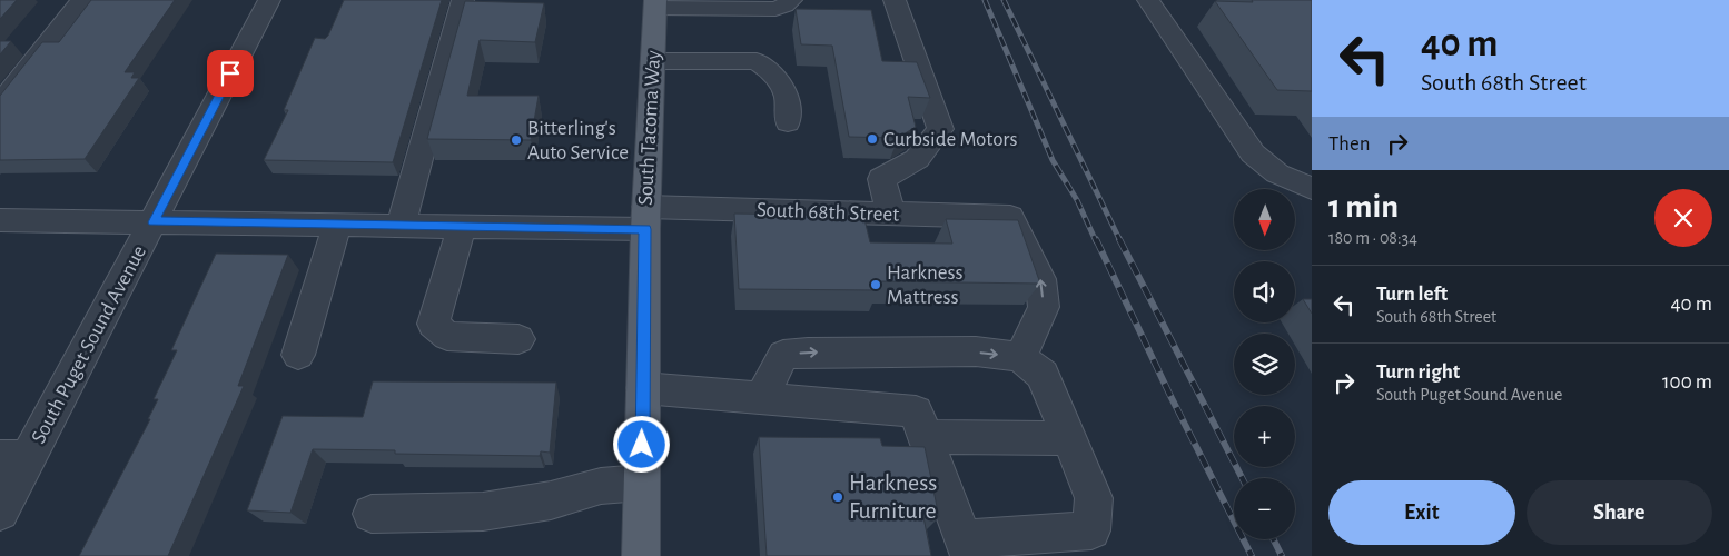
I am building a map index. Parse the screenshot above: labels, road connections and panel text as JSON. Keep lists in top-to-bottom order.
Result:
{
  "streets": {
    "main road": ["South Tacoma Way"],
    "street": ["South 68th Street", "South Puget Sound Avenue"]
  },
  "crossings": [
    ["South Tacoma Way", "South 68th Street"],
    ["South 68th Street", "South Puget Sound Avenue"]
  ],
  "places": [
    "Curbside Motors",
    "Bitterling's Auto Service",
    "Harkness Mattress",
    "Harkness Furniture"
  ],
  "north": "bottom",
  "page": {
    "turn": ["40 m", "South 68th Street"],
    "then": "Then",
    "heading": ["1 min", "180 m · 08:34"],
    "map_buttons": ["+", "−"],
    "list": [
      {
        "name": "Turn left",
        "note": "South 68th Street",
        "value": "40 m"
      },
      {
        "name": "Turn right",
        "note": "South Puget Sound Avenue",
        "value": "100 m"
      }
    ],
    "buttons": ["Exit", "Share"]
  }
}
